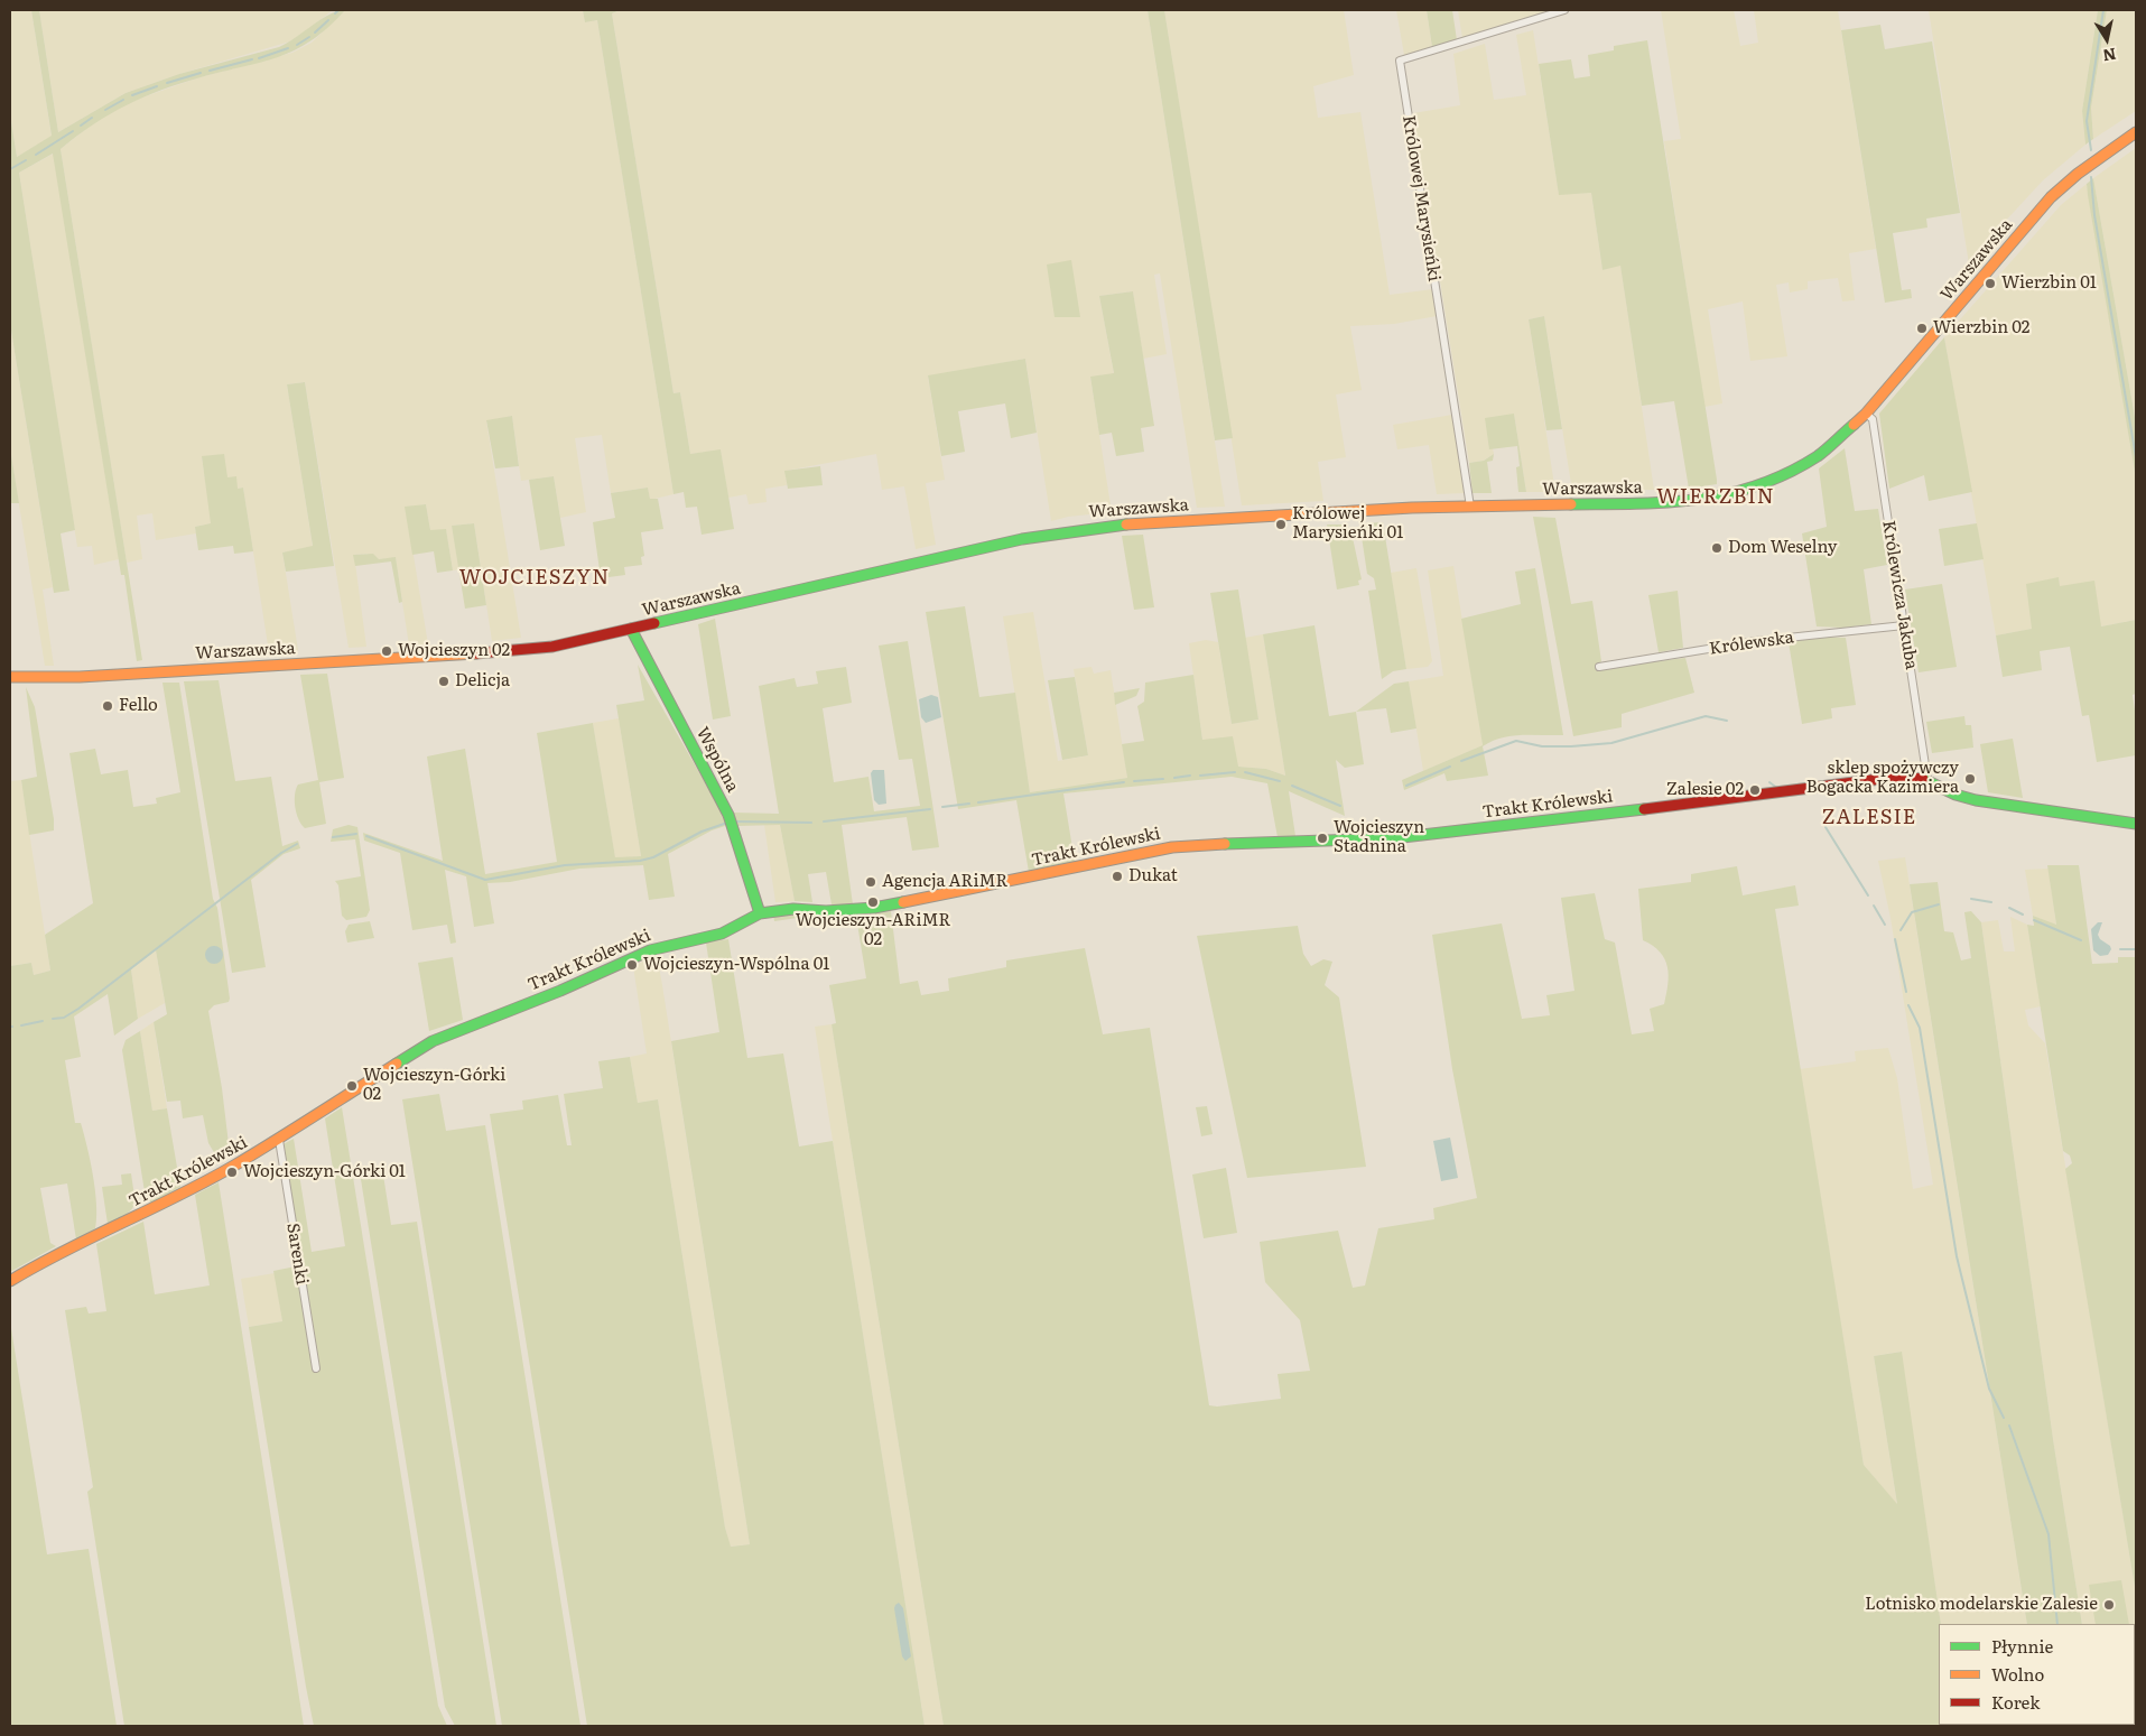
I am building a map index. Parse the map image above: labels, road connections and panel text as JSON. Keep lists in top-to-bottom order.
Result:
{
  "streets": {
    "street": [
      "Królowej Marysieńki",
      "Warszawska",
      "Królewicza Jakuba",
      "Królewska",
      "Wspólna",
      "Trakt Królewski",
      "Sarenki"
    ]
  },
  "crossings": [
    ["Królowej Marysieńki", "Warszawska"],
    ["Warszawska", "Królewicza Jakuba"],
    ["Warszawska", "Wspólna"],
    ["Królewicza Jakuba", "Królewska"],
    ["Królewicza Jakuba", "Trakt Królewski"],
    ["Wspólna", "Trakt Królewski"],
    ["Trakt Królewski", "Sarenki"]
  ],
  "districts": ["WIERZBIN", "WOJCIESZYN", "ZALESIE"],
  "places": [
    "Wierzbin 01",
    "Wierzbin 02",
    "Królowej Marysieńki 01",
    "Dom Weselny",
    "Wojcieszyn 02",
    "Delicja",
    "Fello",
    "sklep spożywczy Bogacka Kazimiera",
    "Zalesie 02",
    "Wojcieszyn Stadnina",
    "Dukat",
    "Agencja ARiMR",
    "Wojcieszyn-ARiMR 02",
    "Wojcieszyn-Wspólna 01",
    "Wojcieszyn-Górki 02",
    "Wojcieszyn-Górki 01",
    "Lotnisko modelarskie Zalesie"
  ],
  "legend": ["Płynnie", "Wolno", "Korek"],
  "north": "bottom"
}
